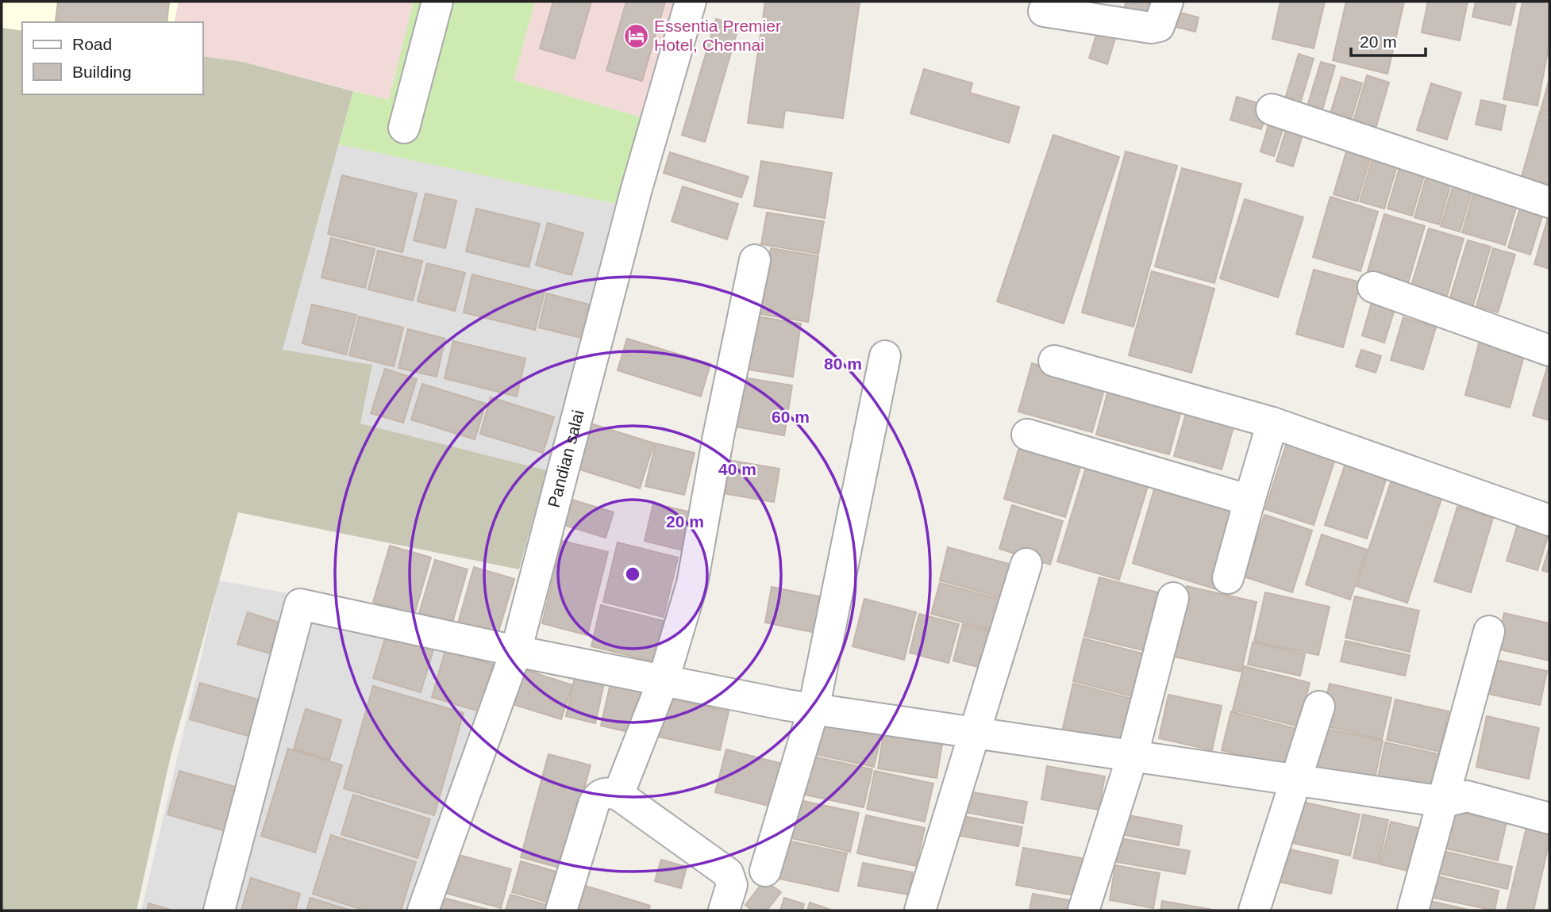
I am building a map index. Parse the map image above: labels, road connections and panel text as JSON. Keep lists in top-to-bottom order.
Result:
{
  "streets": {
    "street": ["Pandian salai"]
  },
  "places": {
    "hotel": ["Essentia Premier Hotel, Chennai"]
  },
  "legend": ["Road", "Building"],
  "scale_bar": "20 m",
  "rings": [
    "80 m",
    "60 m",
    "40 m",
    "20 m"
  ]
}
